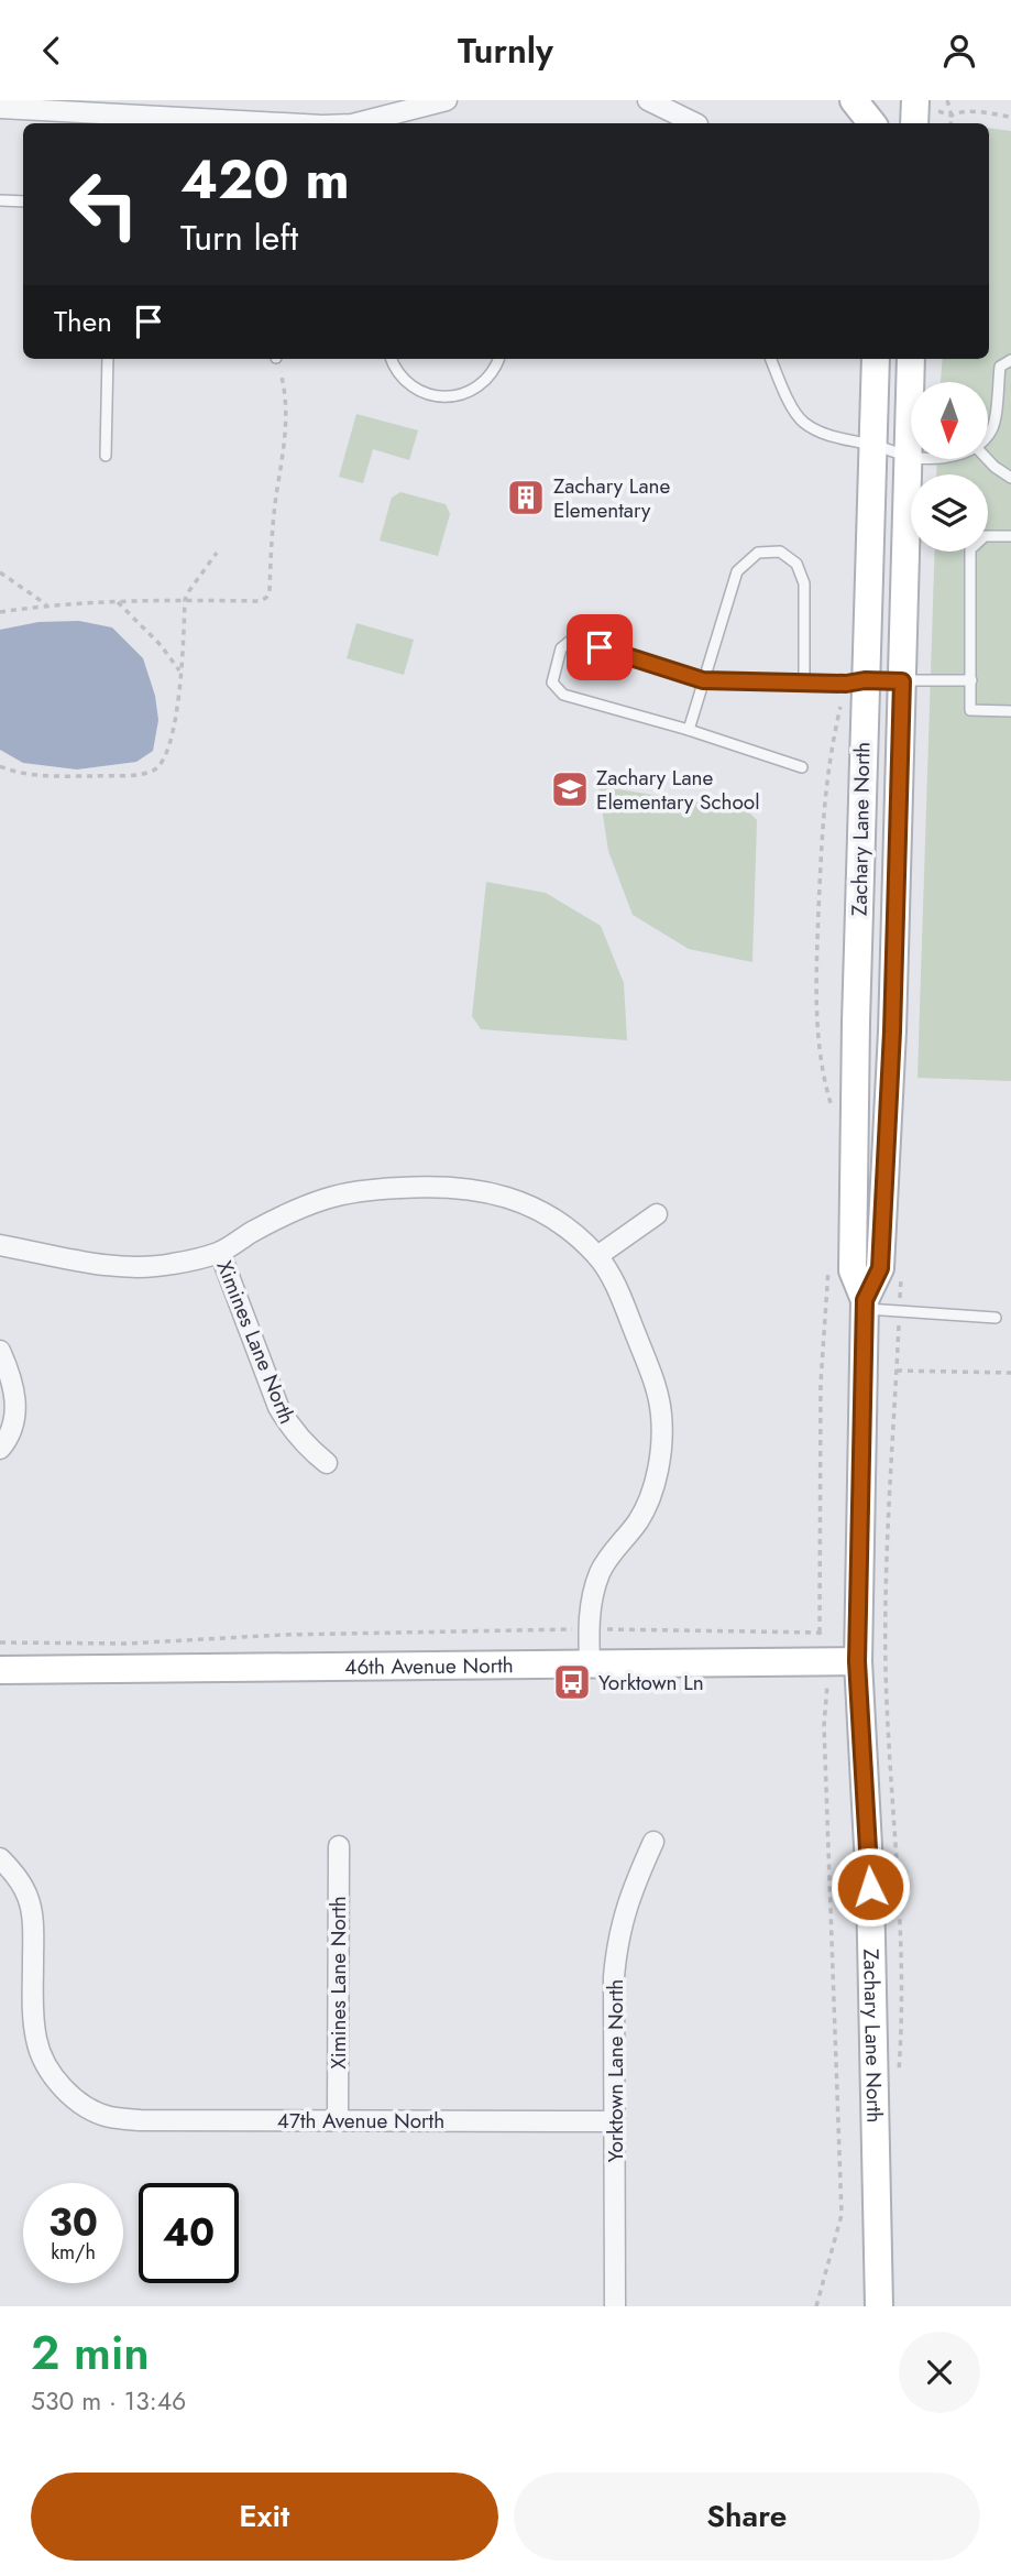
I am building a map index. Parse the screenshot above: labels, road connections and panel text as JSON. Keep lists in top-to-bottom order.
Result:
{
  "streets": {
    "street": [
      "Zachary Lane North",
      "Ximines Lane North",
      "46th Avenue North",
      "Yorktown Lane North",
      "47th Avenue North"
    ]
  },
  "crossings": [
    ["Zachary Lane North", "46th Avenue North"],
    ["Ximines Lane North", "47th Avenue North"],
    ["Yorktown Lane North", "47th Avenue North"]
  ],
  "places": {
    "building": ["Zachary Lane Elementary"],
    "school or university": ["Zachary Lane Elementary School"],
    "bus stop": ["Yorktown Ln"]
  },
  "north": "bottom",
  "page": {
    "header": "Turnly",
    "turn": ["420 m", "Turn left"],
    "then": "Then",
    "speed": "30 km/h",
    "limit": "40",
    "heading": ["2 min", "530 m · 13:46"],
    "buttons": ["Exit", "Share"]
  }
}
